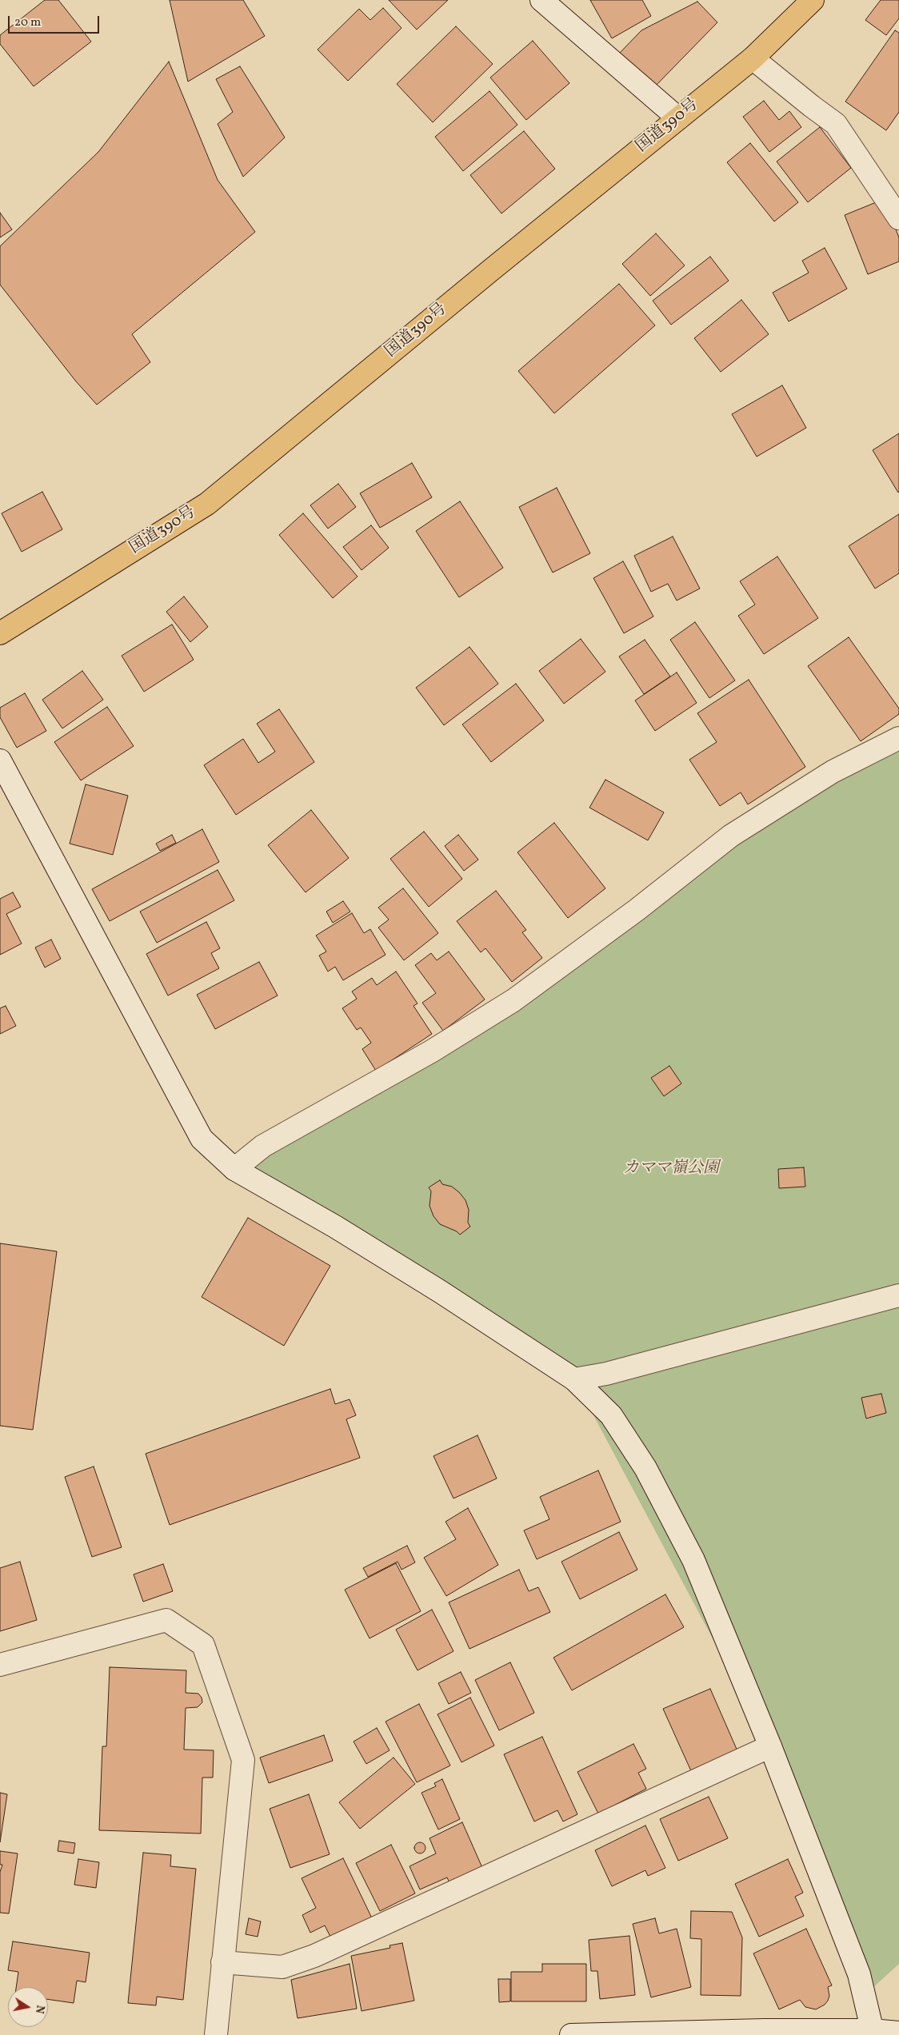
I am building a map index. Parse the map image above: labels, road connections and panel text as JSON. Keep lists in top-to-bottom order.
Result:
{
  "streets": {
    "highway": ["国道390号"]
  },
  "parks": ["カママ嶺公園"],
  "scale_bar": "20 m",
  "north": "right"
}
